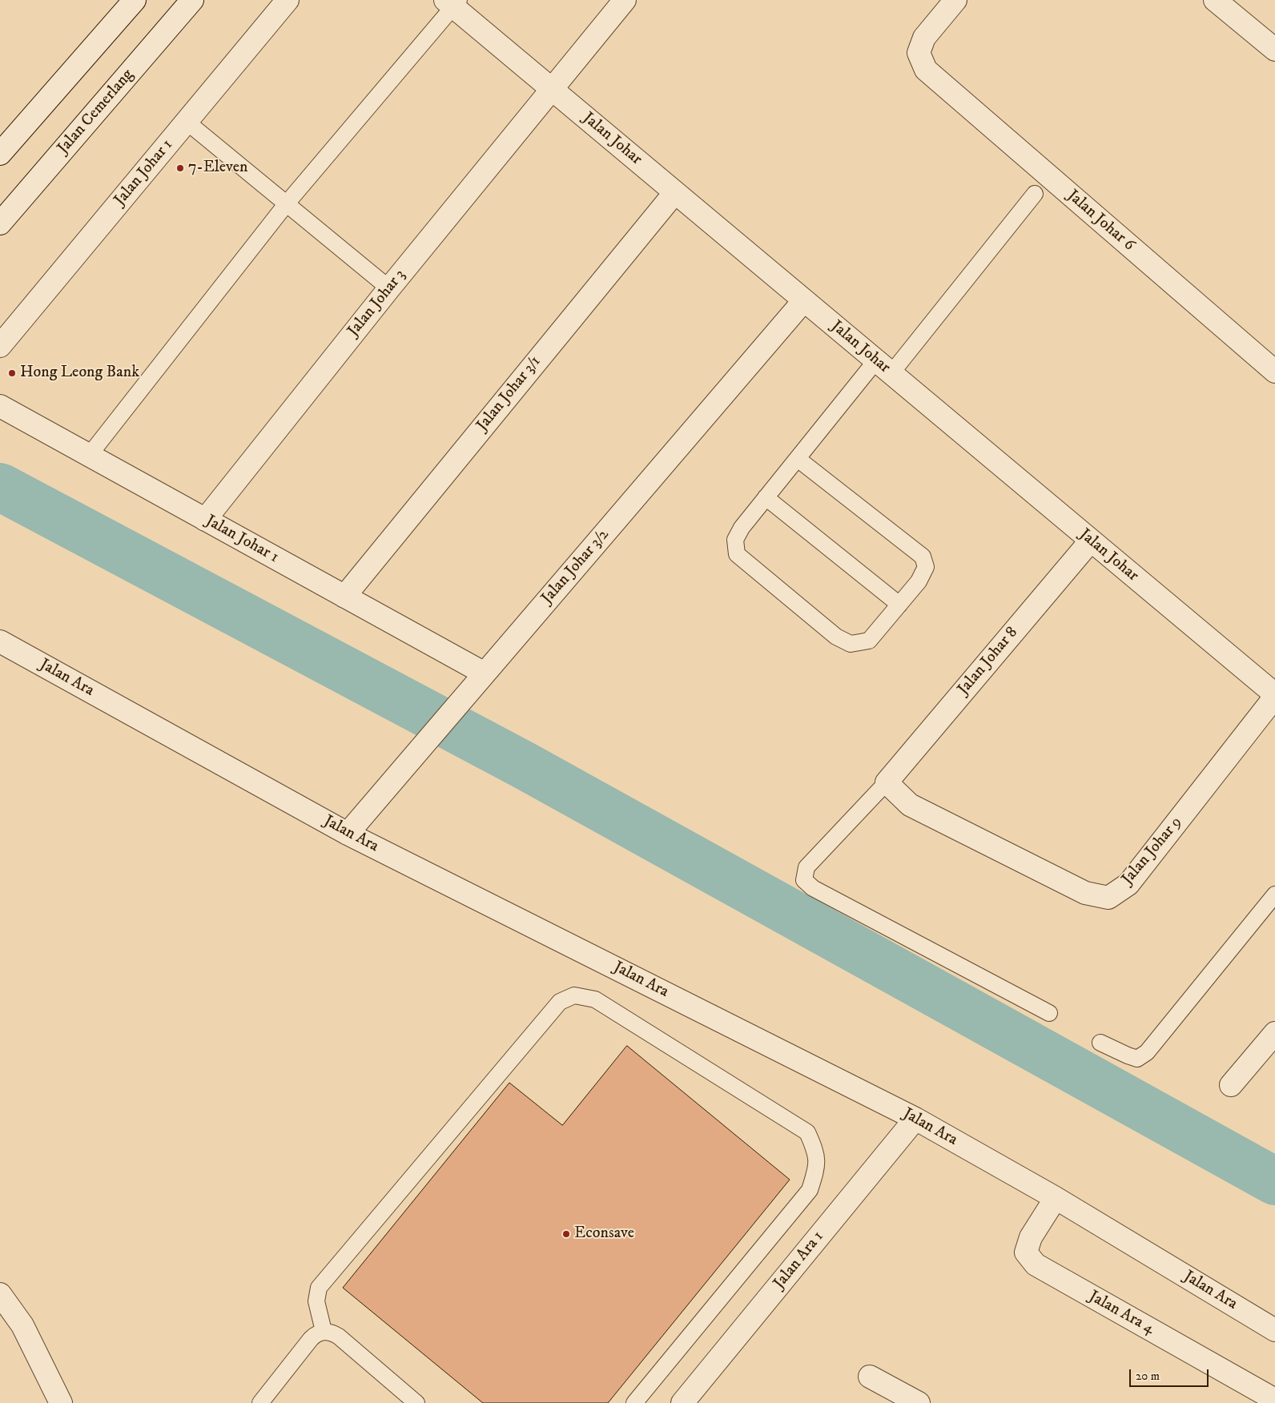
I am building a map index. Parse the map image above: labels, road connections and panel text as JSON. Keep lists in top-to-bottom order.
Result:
{
  "streets": {
    "street": [
      "Jalan Cemerlang",
      "Jalan Johar",
      "Jalan Johar 1",
      "Jalan Johar 6",
      "Jalan Johar 3",
      "Jalan Johar 3/1",
      "Jalan Johar 3/2",
      "Jalan Johar 8",
      "Jalan Ara",
      "Jalan Johar 9",
      "Jalan Ara 1",
      "Jalan Ara 4"
    ]
  },
  "crossings": [
    ["Jalan Johar", "Jalan Johar 3"],
    ["Jalan Johar", "Jalan Johar 3/1"],
    ["Jalan Johar", "Jalan Johar 3/2"],
    ["Jalan Johar", "Jalan Johar 8"],
    ["Jalan Johar", "Jalan Johar 9"],
    ["Jalan Johar 1", "Jalan Johar 3"],
    ["Jalan Johar 1", "Jalan Johar 3/1"],
    ["Jalan Johar 1", "Jalan Johar 3/2"],
    ["Jalan Johar 3/2", "Jalan Ara"],
    ["Jalan Johar 8", "Jalan Johar 9"],
    ["Jalan Ara", "Jalan Ara 1"],
    ["Jalan Ara", "Jalan Ara 4"]
  ],
  "places": ["7-Eleven", "Hong Leong Bank", "Econsave"],
  "scale_bar": "20 m"
}
